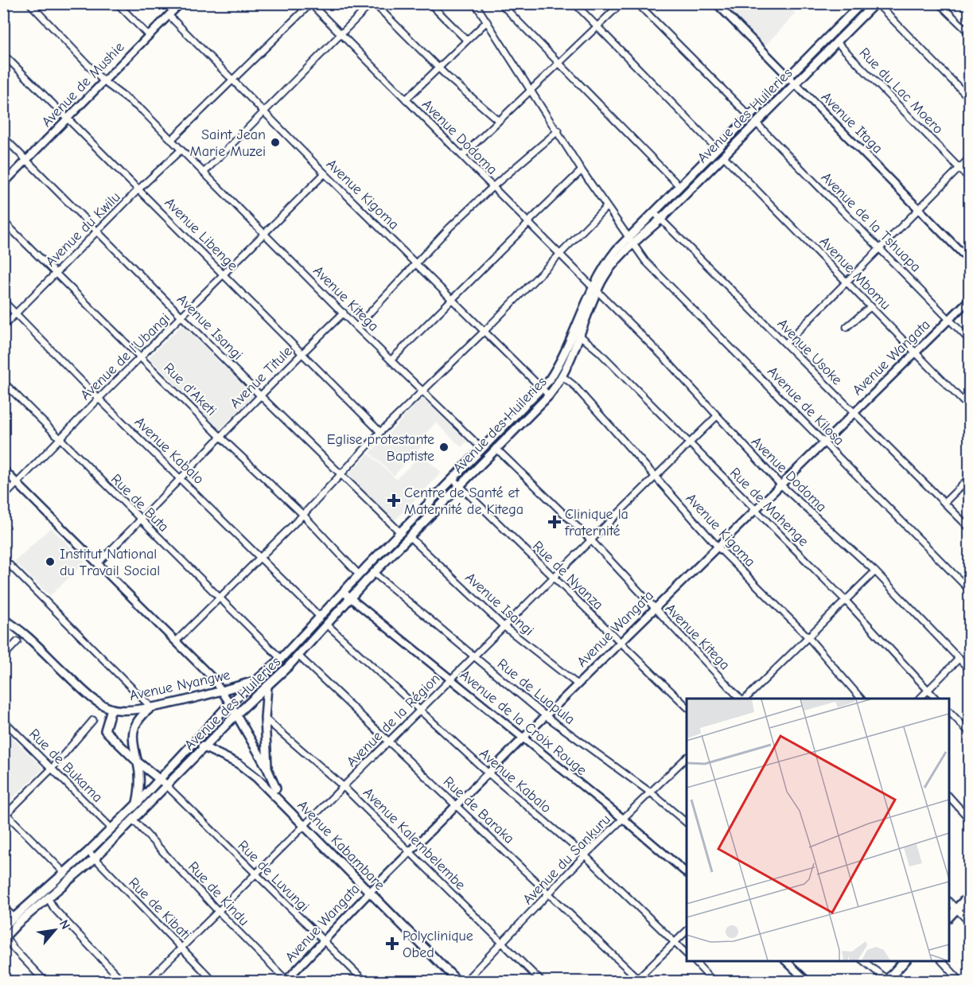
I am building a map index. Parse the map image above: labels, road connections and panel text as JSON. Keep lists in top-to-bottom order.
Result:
{
  "streets": {
    "main road": ["Avenue des Huileries", "Avenue Nyangwe", "Avenue Kabambare"],
    "street": [
      "Avenue de Mushie",
      "Rue du Lac Moero",
      "Avenue Itaga",
      "Avenue Dodoma",
      "Avenue Kigoma",
      "Avenue de la Tshuapa",
      "Avenue du Kwilu",
      "Avenue Libenge",
      "Avenue Mbomu",
      "Avenue Kitega",
      "Avenue Isangi",
      "Avenue Usoke",
      "Avenue de l'Ubangi",
      "Avenue Wangata",
      "Avenue Titule",
      "Rue d'Aketi",
      "Avenue de Kilosa",
      "Avenue Kabalo",
      "Rue de Buta",
      "Rue de Mahenge",
      "Rue de Nyanza",
      "Rue de Luapula",
      "Avenue de la Région",
      "Avenue de la Croix Rouge",
      "Rue de Bukama",
      "Rue de Baraka",
      "Avenue Kalembelembe",
      "Avenue du Sankuru",
      "Rue de Luvungi",
      "Rue de Kindu",
      "Rue de Kibati"
    ]
  },
  "crossings": [
    ["Avenue de Mushie", "Avenue Kigoma"],
    ["Avenue de Mushie", "Avenue Libenge"],
    ["Avenue de Mushie", "Avenue Kitega"],
    ["Avenue de Mushie", "Avenue Isangi"],
    ["Rue du Lac Moero", "Avenue des Huileries"],
    ["Avenue des Huileries", "Avenue Itaga"],
    ["Avenue des Huileries", "Avenue Dodoma"],
    ["Avenue des Huileries", "Avenue Kigoma"],
    ["Avenue des Huileries", "Avenue de la Tshuapa"],
    ["Avenue des Huileries", "Avenue Mbomu"],
    ["Avenue des Huileries", "Avenue Kitega"],
    ["Avenue des Huileries", "Avenue Isangi"],
    ["Avenue des Huileries", "Avenue Usoke"],
    ["Avenue des Huileries", "Rue d'Aketi"],
    ["Avenue des Huileries", "Avenue de Kilosa"],
    ["Avenue des Huileries", "Avenue Kabalo"],
    ["Avenue des Huileries", "Rue de Buta"],
    ["Avenue des Huileries", "Rue de Mahenge"],
    ["Avenue des Huileries", "Rue de Nyanza"],
    ["Avenue des Huileries", "Avenue Nyangwe"],
    ["Avenue des Huileries", "Rue de Luapula"],
    ["Avenue des Huileries", "Avenue de la Croix Rouge"],
    ["Avenue des Huileries", "Rue de Bukama"],
    ["Avenue des Huileries", "Rue de Baraka"],
    ["Avenue des Huileries", "Avenue Kabambare"],
    ["Avenue des Huileries", "Rue de Luvungi"],
    ["Avenue des Huileries", "Rue de Kindu"],
    ["Avenue des Huileries", "Rue de Kibati"],
    ["Avenue Dodoma", "Avenue Wangata"],
    ["Avenue Dodoma", "Avenue de la Région"],
    ["Avenue Kigoma", "Avenue de l'Ubangi"],
    ["Avenue Kigoma", "Avenue Wangata"],
    ["Avenue Kigoma", "Avenue de la Région"],
    ["Avenue de la Tshuapa", "Avenue Wangata"],
    ["Avenue du Kwilu", "Avenue Libenge"],
    ["Avenue du Kwilu", "Avenue Kitega"],
    ["Avenue du Kwilu", "Avenue Isangi"],
    ["Avenue du Kwilu", "Rue d'Aketi"],
    ["Avenue du Kwilu", "Avenue Kabalo"],
    ["Avenue Libenge", "Avenue de l'Ubangi"],
    ["Avenue Libenge", "Avenue Titule"],
    ["Avenue Mbomu", "Avenue Wangata"],
    ["Avenue Kitega", "Avenue de l'Ubangi"],
    ["Avenue Kitega", "Avenue Wangata"],
    ["Avenue Kitega", "Avenue Titule"],
    ["Avenue Kitega", "Avenue de la Région"],
    ["Avenue Isangi", "Avenue de l'Ubangi"],
    ["Avenue Isangi", "Avenue Wangata"],
    ["Avenue Isangi", "Avenue Titule"],
    ["Avenue Isangi", "Avenue de la Région"],
    ["Avenue Usoke", "Avenue Wangata"],
    ["Avenue de l'Ubangi", "Rue d'Aketi"],
    ["Avenue de l'Ubangi", "Avenue Kabalo"],
    ["Avenue de l'Ubangi", "Rue de Buta"],
    ["Avenue Wangata", "Avenue de Kilosa"],
    ["Avenue Wangata", "Avenue Kabalo"],
    ["Avenue Wangata", "Rue de Mahenge"],
    ["Avenue Wangata", "Rue de Nyanza"],
    ["Avenue Wangata", "Rue de Luapula"],
    ["Avenue Wangata", "Avenue de la Croix Rouge"],
    ["Avenue Wangata", "Rue de Baraka"],
    ["Avenue Wangata", "Avenue Kalembelembe"],
    ["Avenue Wangata", "Avenue Kabambare"],
    ["Avenue Wangata", "Rue de Luvungi"],
    ["Avenue Wangata", "Rue de Kindu"],
    ["Avenue Titule", "Rue d'Aketi"],
    ["Avenue Titule", "Avenue Kabalo"],
    ["Avenue Titule", "Rue de Buta"],
    ["Avenue Kabalo", "Avenue de la Région"],
    ["Avenue Kabalo", "Avenue du Sankuru"],
    ["Rue de Mahenge", "Avenue de la Région"],
    ["Rue de Nyanza", "Avenue de la Région"],
    ["Avenue Nyangwe", "Rue de Luvungi"],
    ["Rue de Luapula", "Avenue de la Région"],
    ["Rue de Luapula", "Avenue du Sankuru"],
    ["Avenue de la Région", "Avenue de la Croix Rouge"],
    ["Avenue de la Région", "Rue de Baraka"],
    ["Avenue de la Région", "Avenue Kalembelembe"],
    ["Avenue de la Région", "Avenue Kabambare"],
    ["Avenue de la Région", "Rue de Luvungi"],
    ["Avenue de la Région", "Rue de Kindu"],
    ["Avenue de la Région", "Rue de Kibati"],
    ["Avenue de la Croix Rouge", "Avenue du Sankuru"],
    ["Rue de Baraka", "Avenue du Sankuru"],
    ["Avenue Kalembelembe", "Avenue du Sankuru"]
  ],
  "places": {
    "other": ["Saint Jean Marie Muzei", "Eglise protestante Baptiste", "Institut National du Travail Social"],
    "health": ["Centre de Santé et Maternité de Kitega", "Clinique la fraternité", "Polyclinique Obed"]
  },
  "north": "top right"
}
